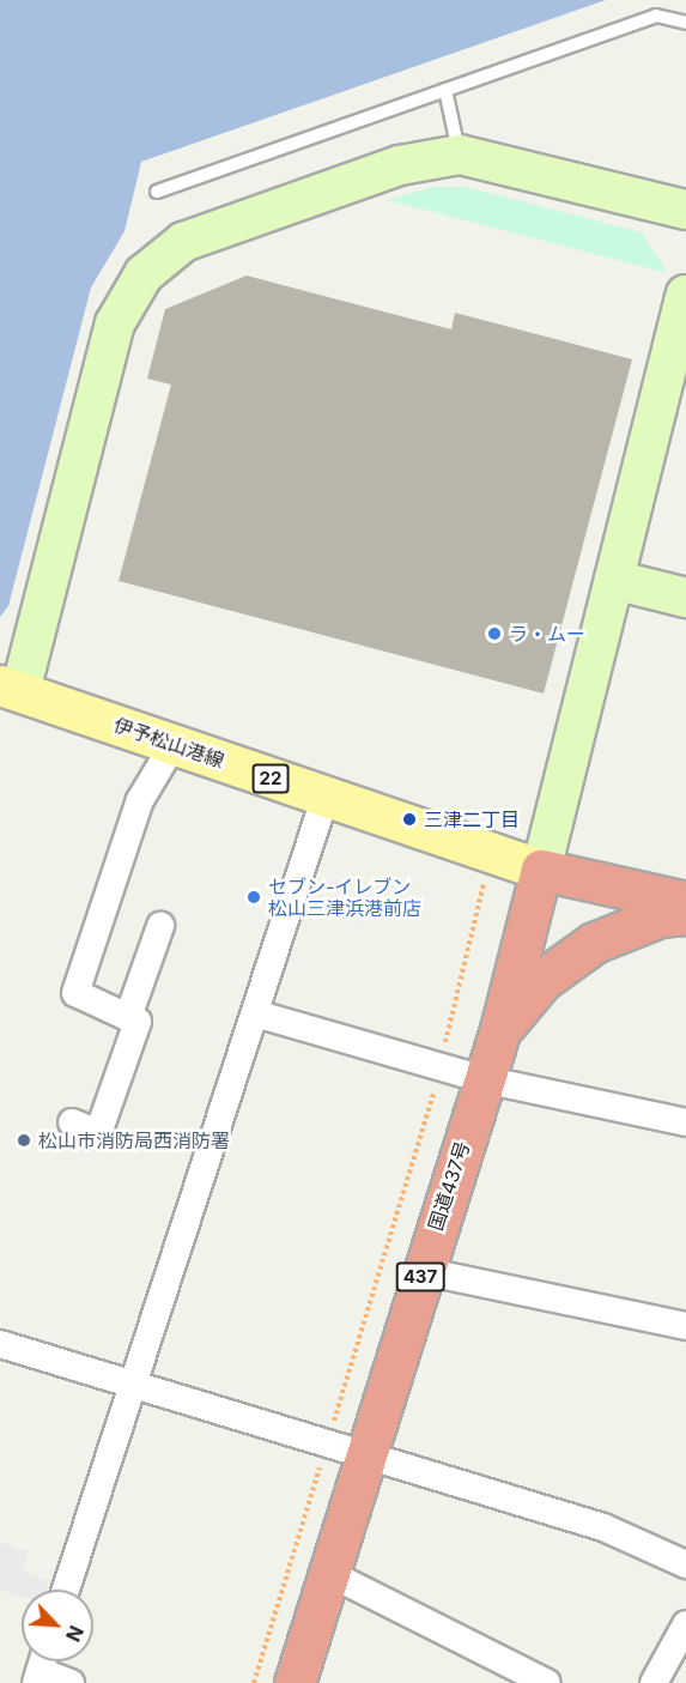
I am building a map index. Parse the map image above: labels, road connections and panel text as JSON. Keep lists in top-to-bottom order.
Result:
{
  "streets": {
    "highway": ["国道437号", "437"],
    "main road": ["伊予松山港線", "22"]
  },
  "crossings": [
    ["伊予松山港線", "国道437号"]
  ],
  "places": [
    "ラ・ムー",
    "三津二丁目",
    "セブン-イレブン 松山三津浜港前店",
    "松山市消防局西消防署"
  ],
  "north": "bottom right"
}
